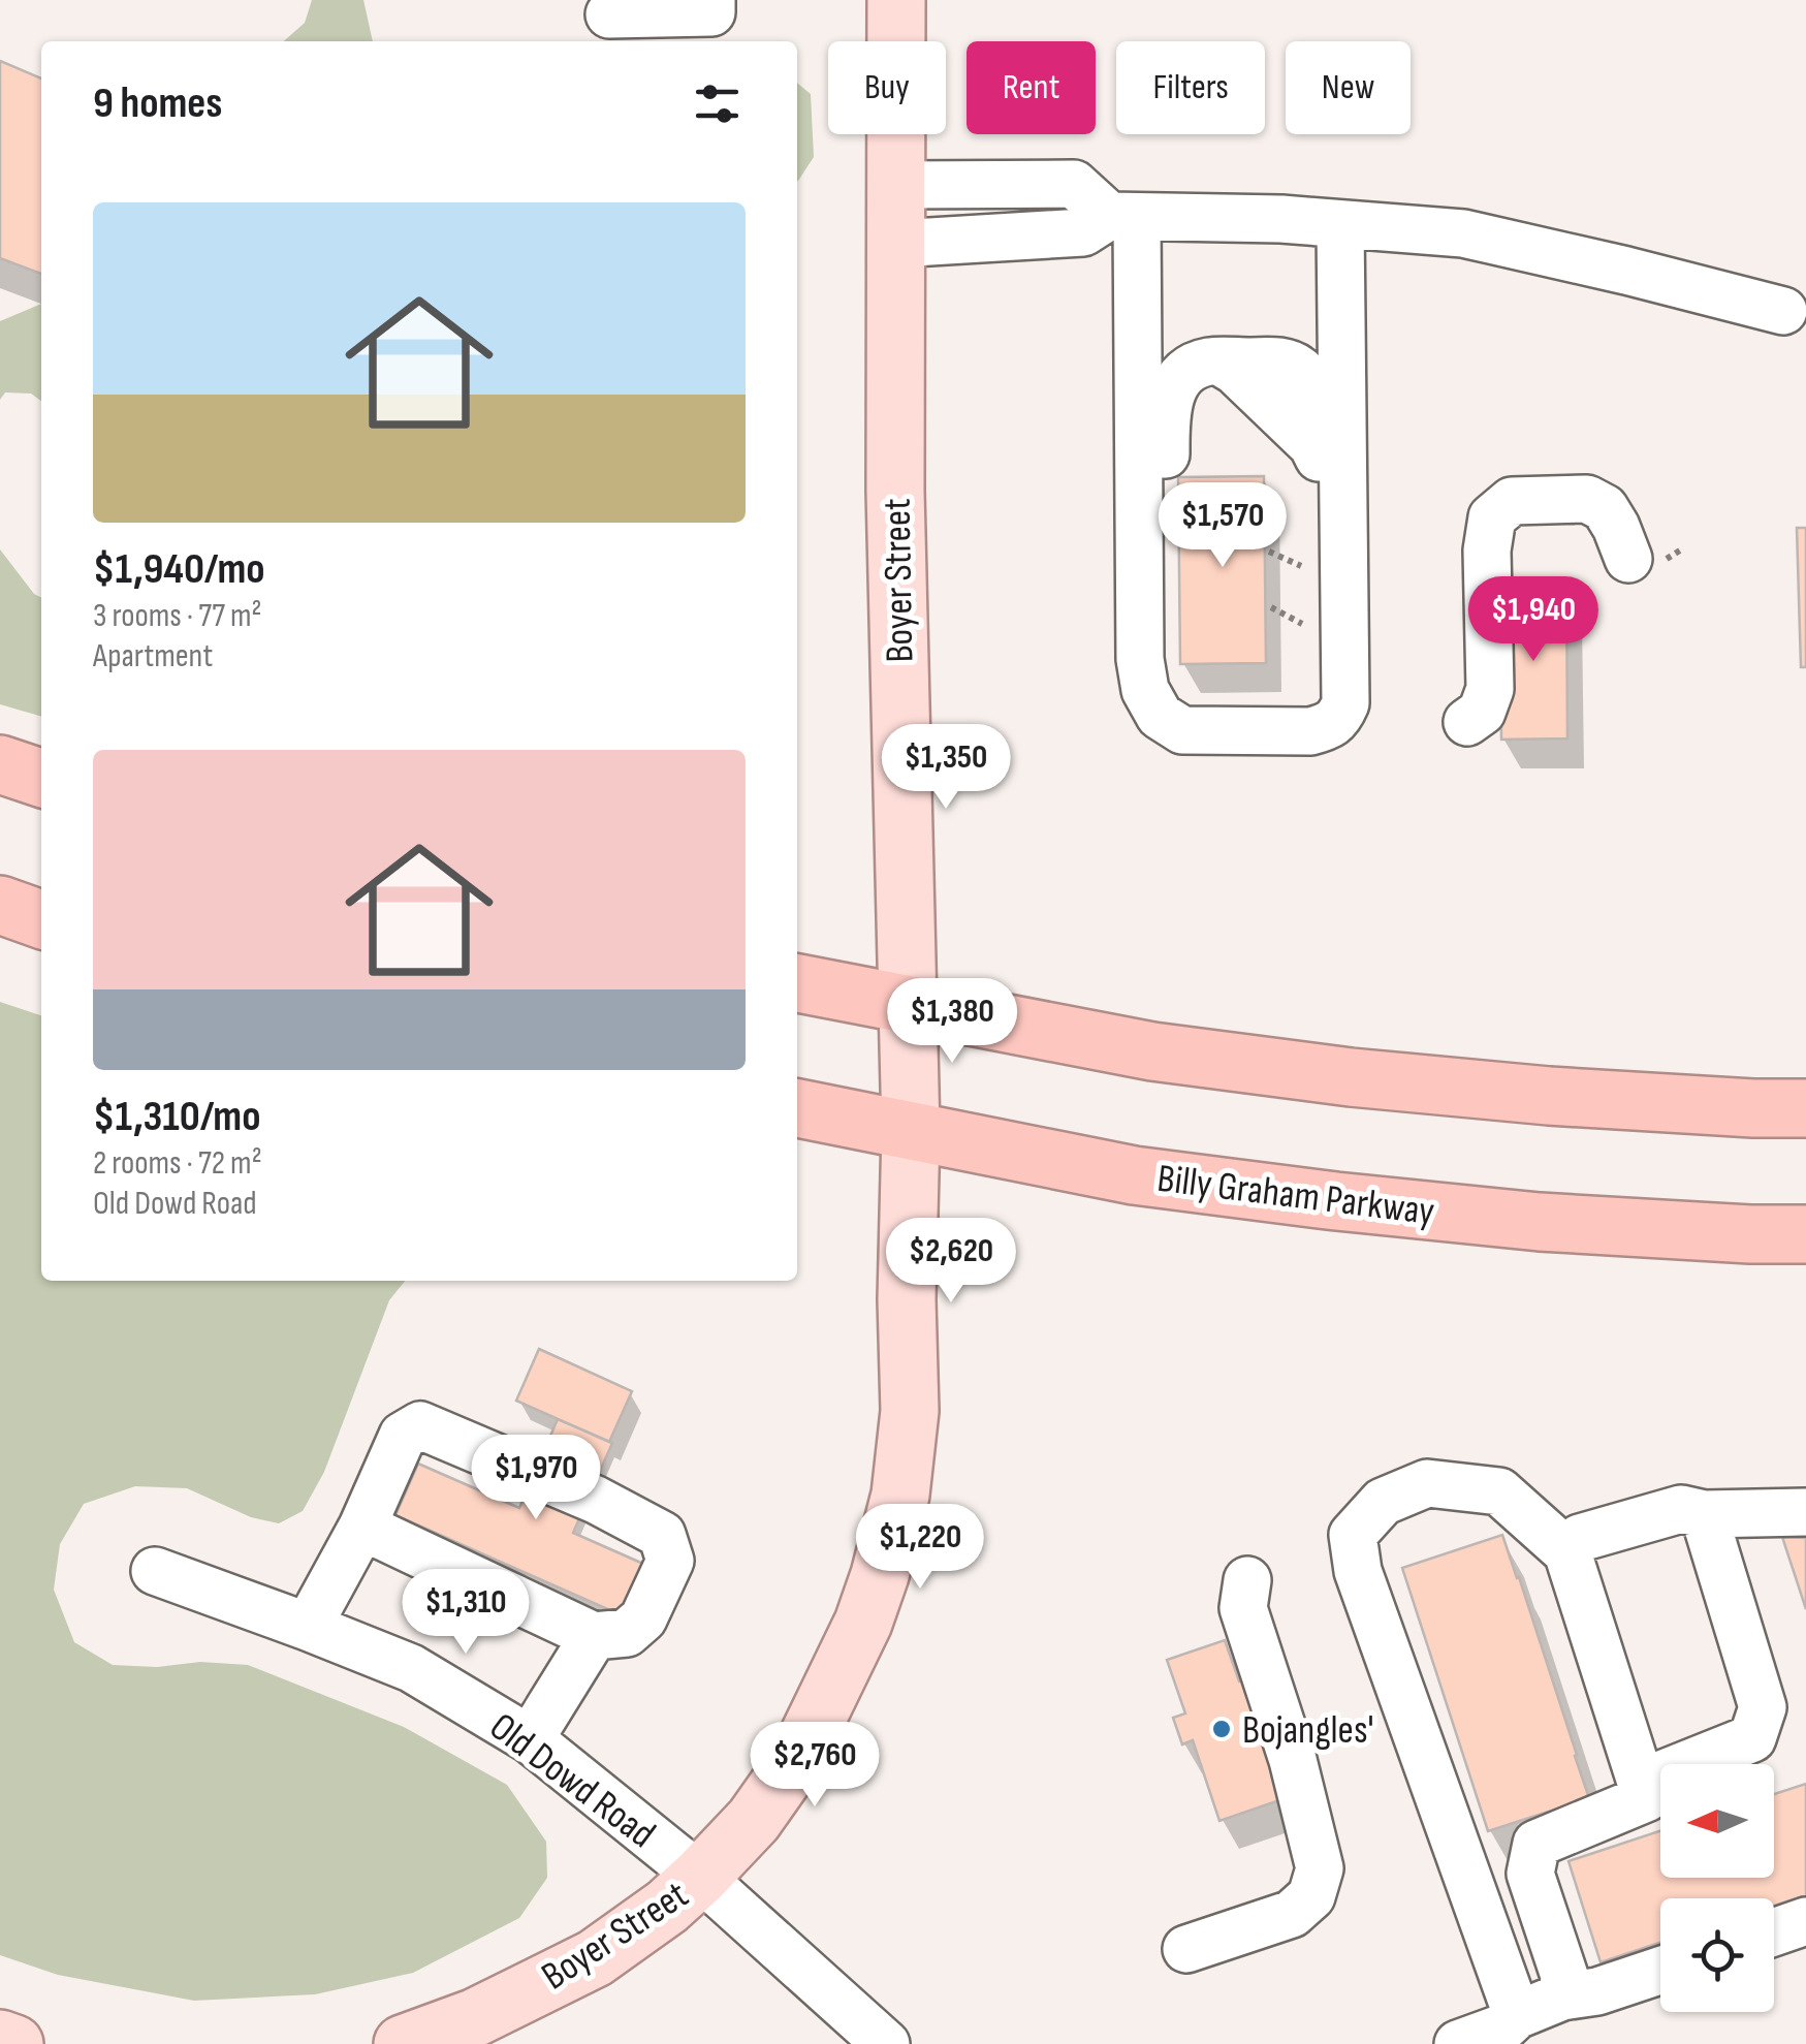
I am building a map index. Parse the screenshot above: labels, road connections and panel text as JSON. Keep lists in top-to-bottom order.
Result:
{
  "streets": {
    "highway": ["Billy Graham Parkway"],
    "main road": ["Boyer Street"],
    "street": ["Old Dowd Road"]
  },
  "crossings": [
    ["Boyer Street", "Billy Graham Parkway"],
    ["Boyer Street", "Old Dowd Road"]
  ],
  "places": ["Bojangles'"],
  "north": "left",
  "page": {
    "chip": [
      "Buy",
      "Rent",
      "Filters",
      "New"
    ],
    "heading": "9 homes",
    "list": [
      {
        "name": "$1,940/mo",
        "note": "3 rooms · 77 m² · Apartment"
      },
      {
        "name": "$1,310/mo",
        "note": "2 rooms · 72 m² · Old Dowd Road"
      }
    ],
    "price": [
      "$1,570",
      "$1,940",
      "$1,350",
      "$1,380",
      "$2,620",
      "$1,970",
      "$1,220",
      "$1,310",
      "$2,760"
    ]
  }
}
